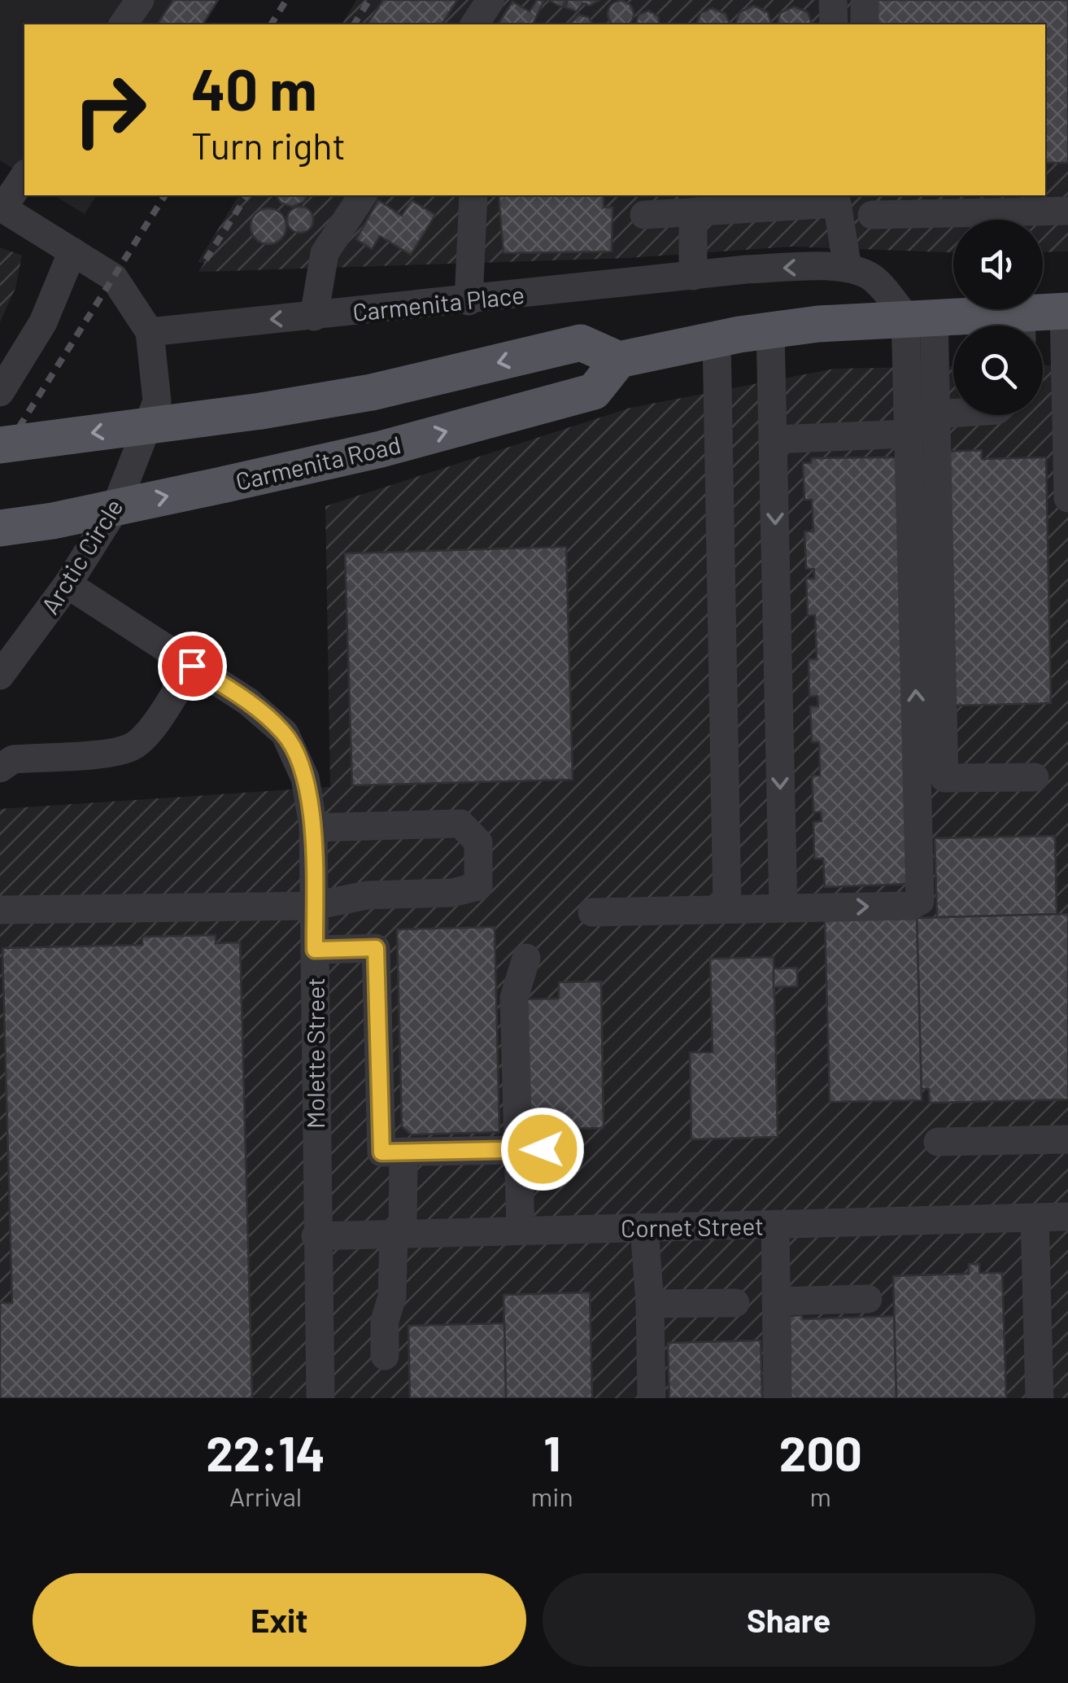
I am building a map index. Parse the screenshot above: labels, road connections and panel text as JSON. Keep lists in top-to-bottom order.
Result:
{
  "streets": {
    "main road": ["Carmenita Road"],
    "street": [
      "Carmenita Place",
      "Arctic Circle",
      "Molette Street",
      "Cornet Street"
    ]
  },
  "crossings": [
    ["Carmenita Place", "Arctic Circle"],
    ["Arctic Circle", "Molette Street"],
    ["Molette Street", "Cornet Street"]
  ],
  "page": {
    "turn": ["40 m", "Turn right"],
    "eta": [
      "22:14",
      "Arrival",
      "1",
      "min",
      "200",
      "m"
    ],
    "buttons": ["Exit", "Share"]
  }
}
